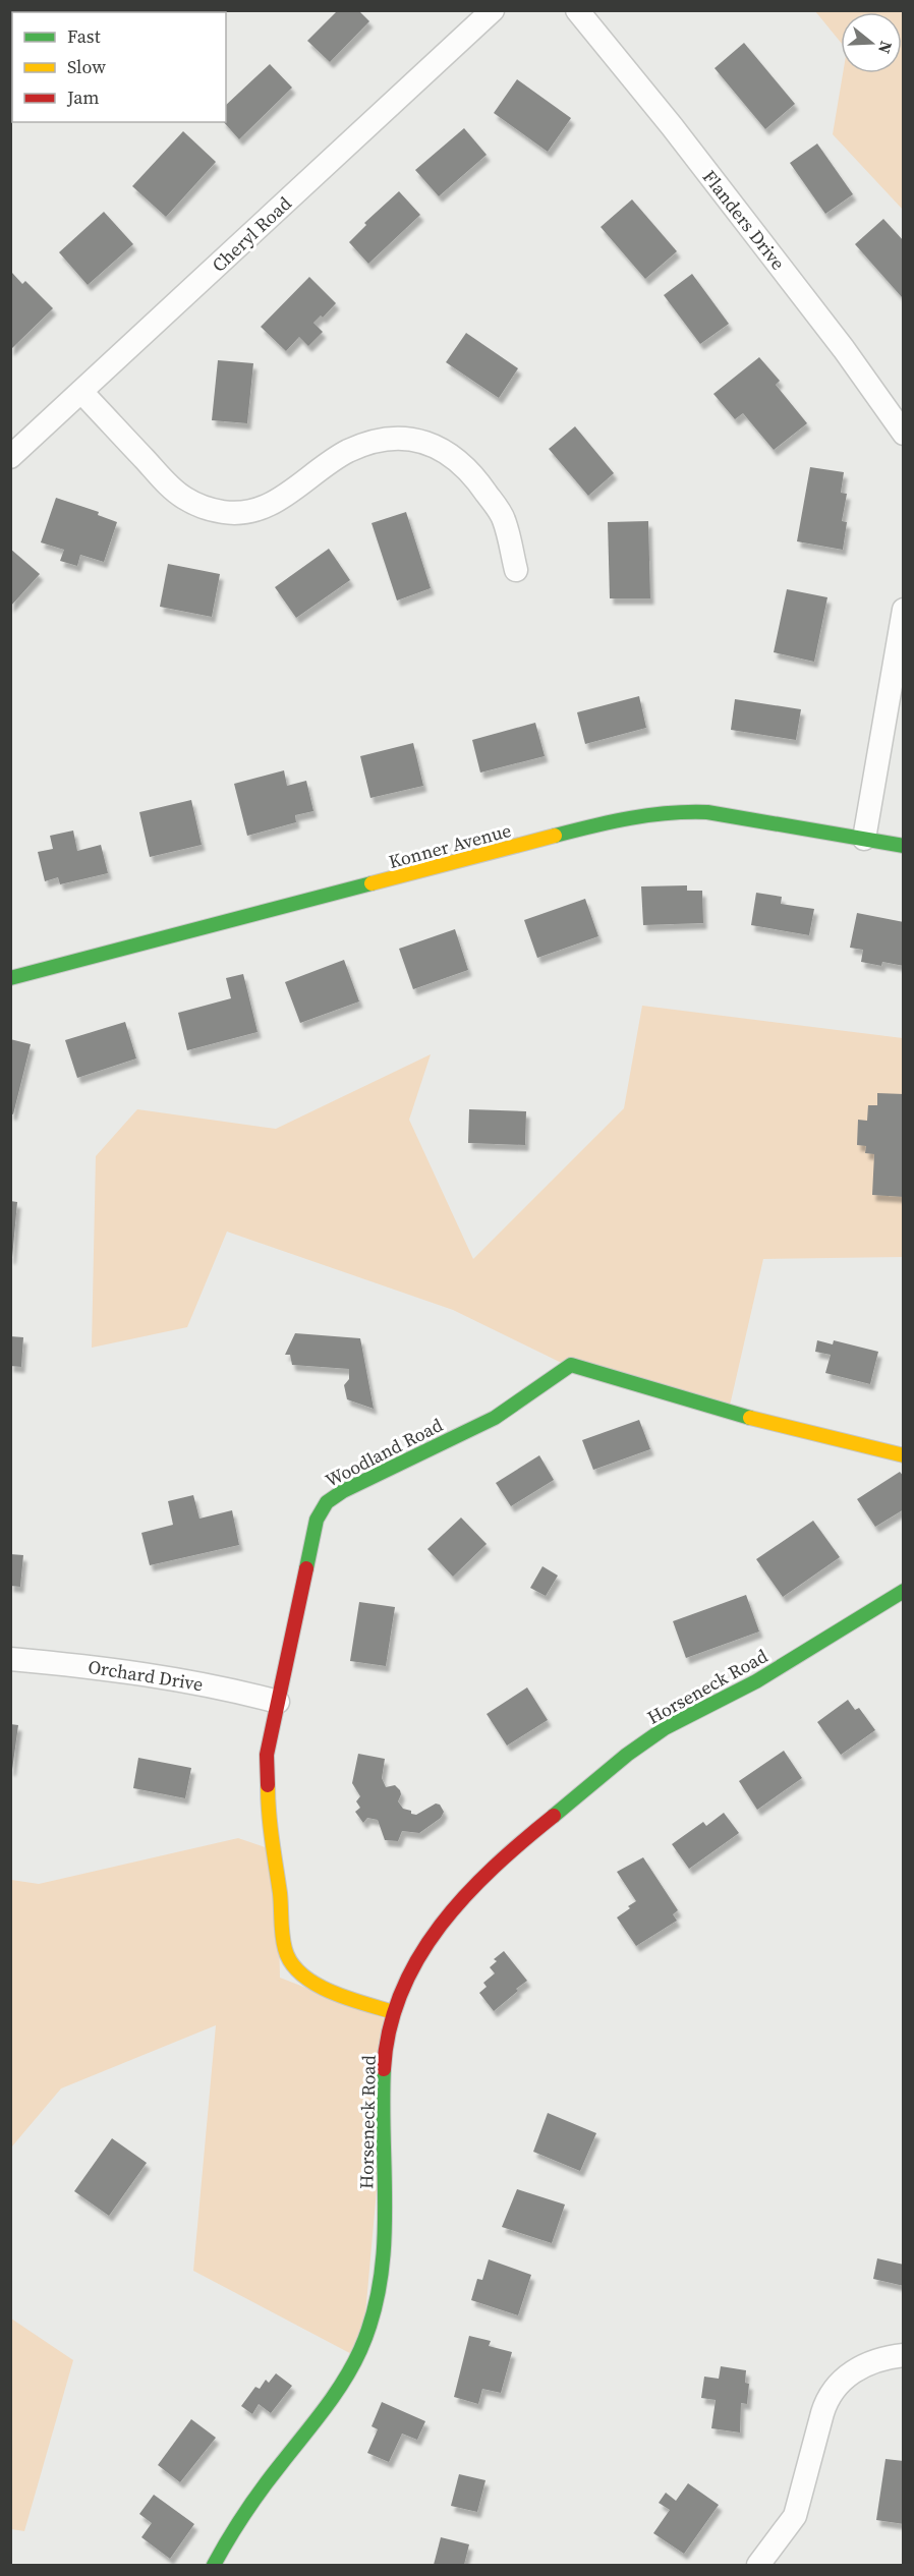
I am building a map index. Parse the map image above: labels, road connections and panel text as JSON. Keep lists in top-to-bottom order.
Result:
{
  "streets": {
    "street": [
      "Flanders Drive",
      "Cheryl Road",
      "Konner Avenue",
      "Woodland Road",
      "Orchard Drive",
      "Horseneck Road"
    ]
  },
  "crossings": [
    ["Woodland Road", "Orchard Drive"],
    ["Woodland Road", "Horseneck Road"]
  ],
  "legend": ["Fast", "Slow", "Jam"],
  "north": "right"
}
